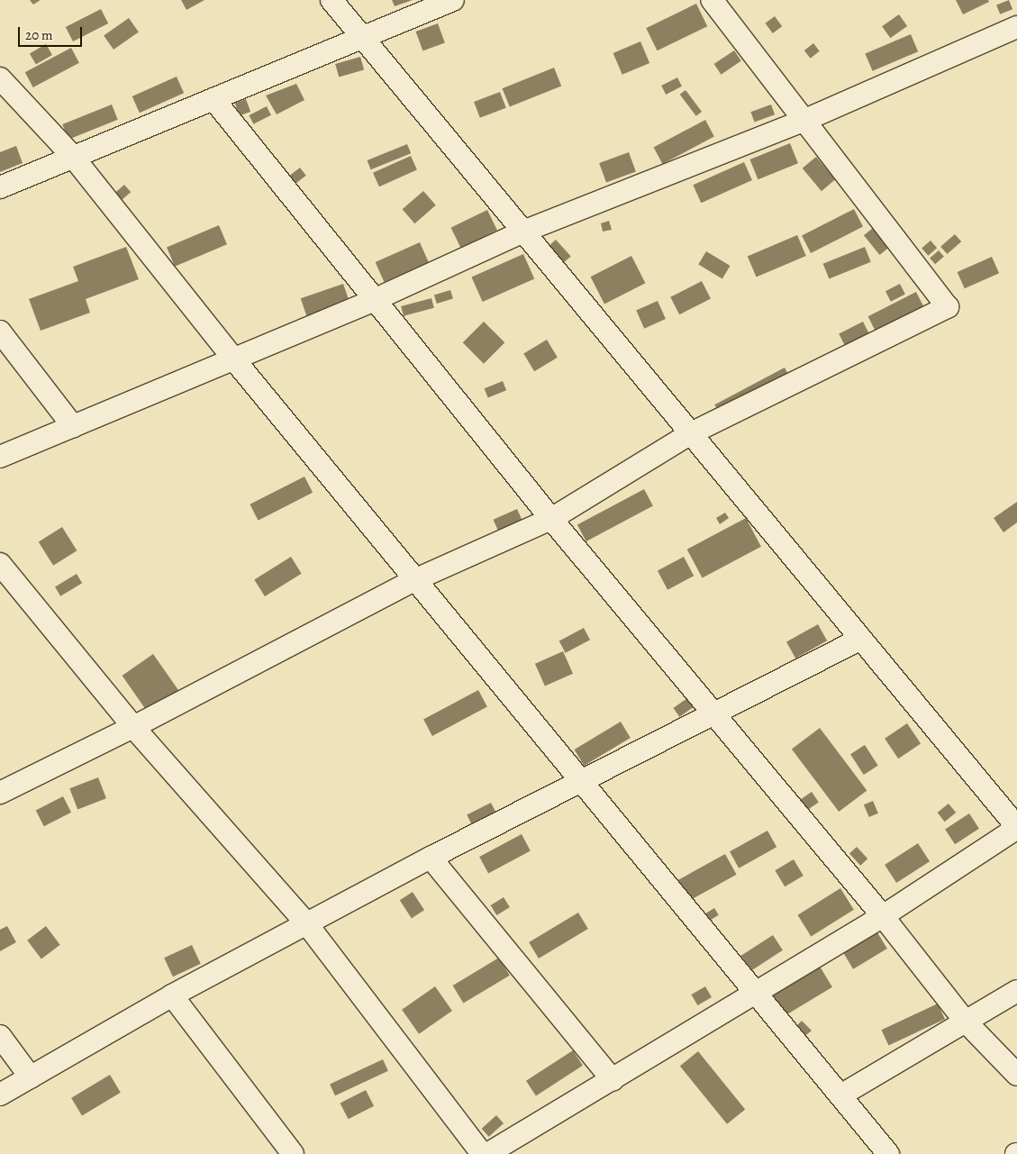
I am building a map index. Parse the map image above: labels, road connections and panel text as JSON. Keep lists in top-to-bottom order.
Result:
{
  "scale_bar": "20 m"
}
